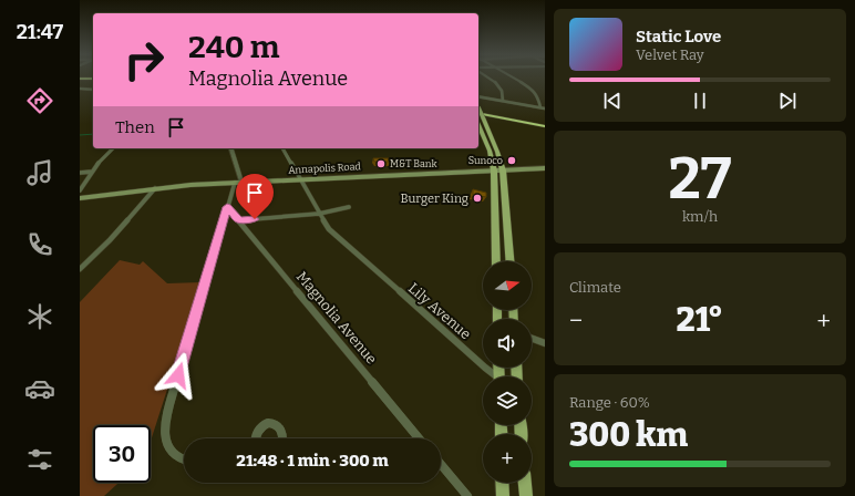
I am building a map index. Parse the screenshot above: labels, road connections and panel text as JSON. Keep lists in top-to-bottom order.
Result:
{
  "streets": {
    "main road": ["Annapolis Road"],
    "street": ["Lily Avenue", "Magnolia Avenue"]
  },
  "crossings": [
    ["Annapolis Road", "Lily Avenue"]
  ],
  "places": ["Sunoco", "M&T Bank", "Burger King"],
  "north": "right",
  "page": {
    "tabs": "21:47",
    "turn": ["240 m", "Magnolia Avenue"],
    "song": ["Static Love", "Velvet Ray"],
    "then": "Then",
    "tile": [
      ["27", "km/h"],
      "Climate",
      ["Range · 60%", "300 km"]
    ],
    "map_buttons": "+",
    "heat": ["−", "21°", "+"],
    "limit": "30",
    "trip": "21:48 · 1 min · 300 m"
  }
}
